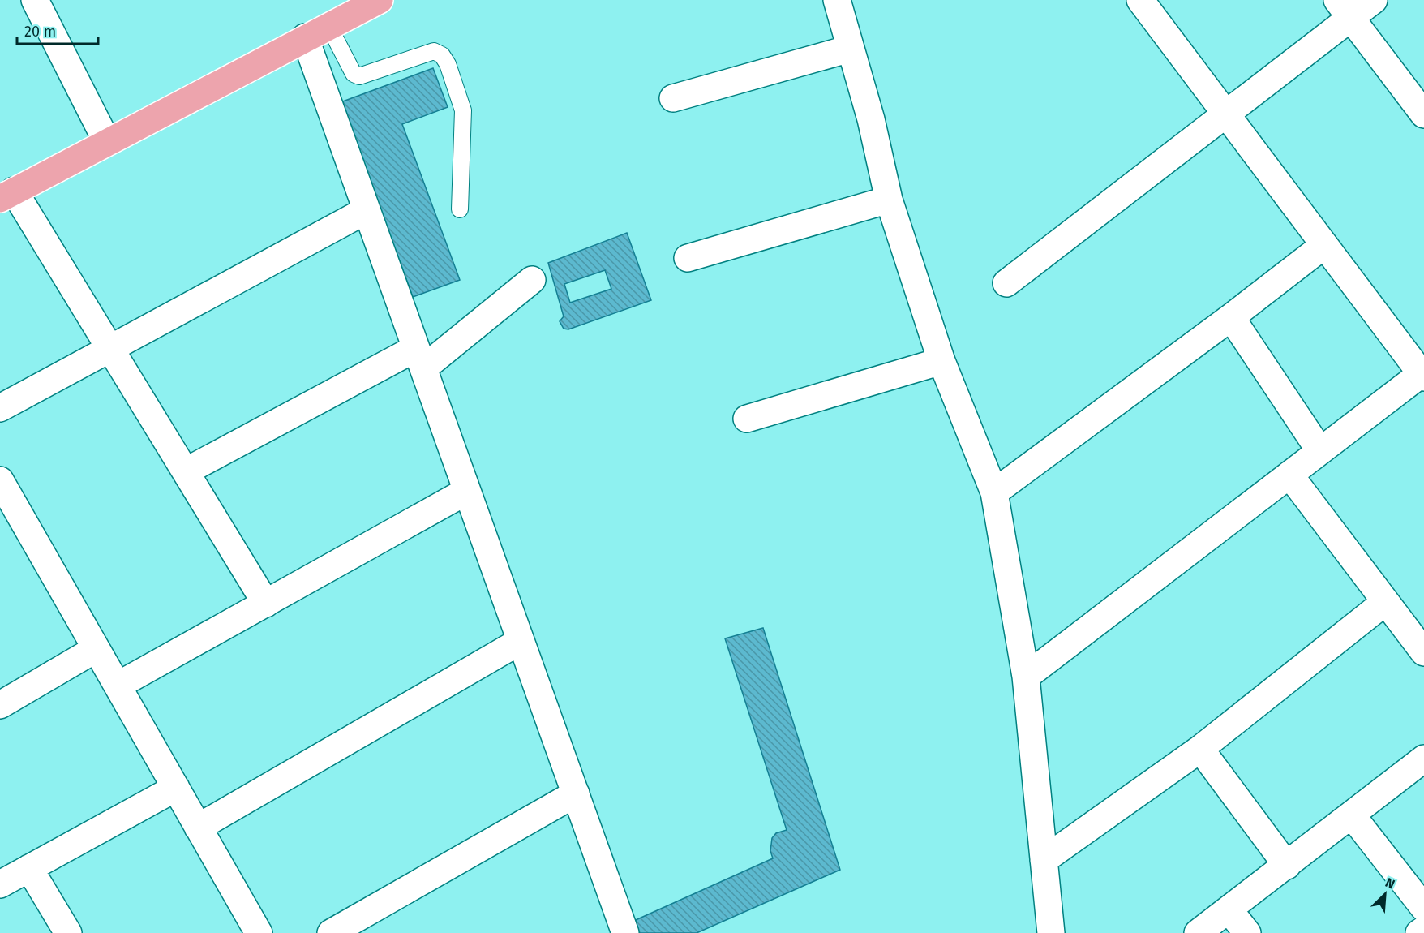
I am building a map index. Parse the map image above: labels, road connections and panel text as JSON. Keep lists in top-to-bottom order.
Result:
{
  "scale_bar": "20 m",
  "north": "top right"
}
